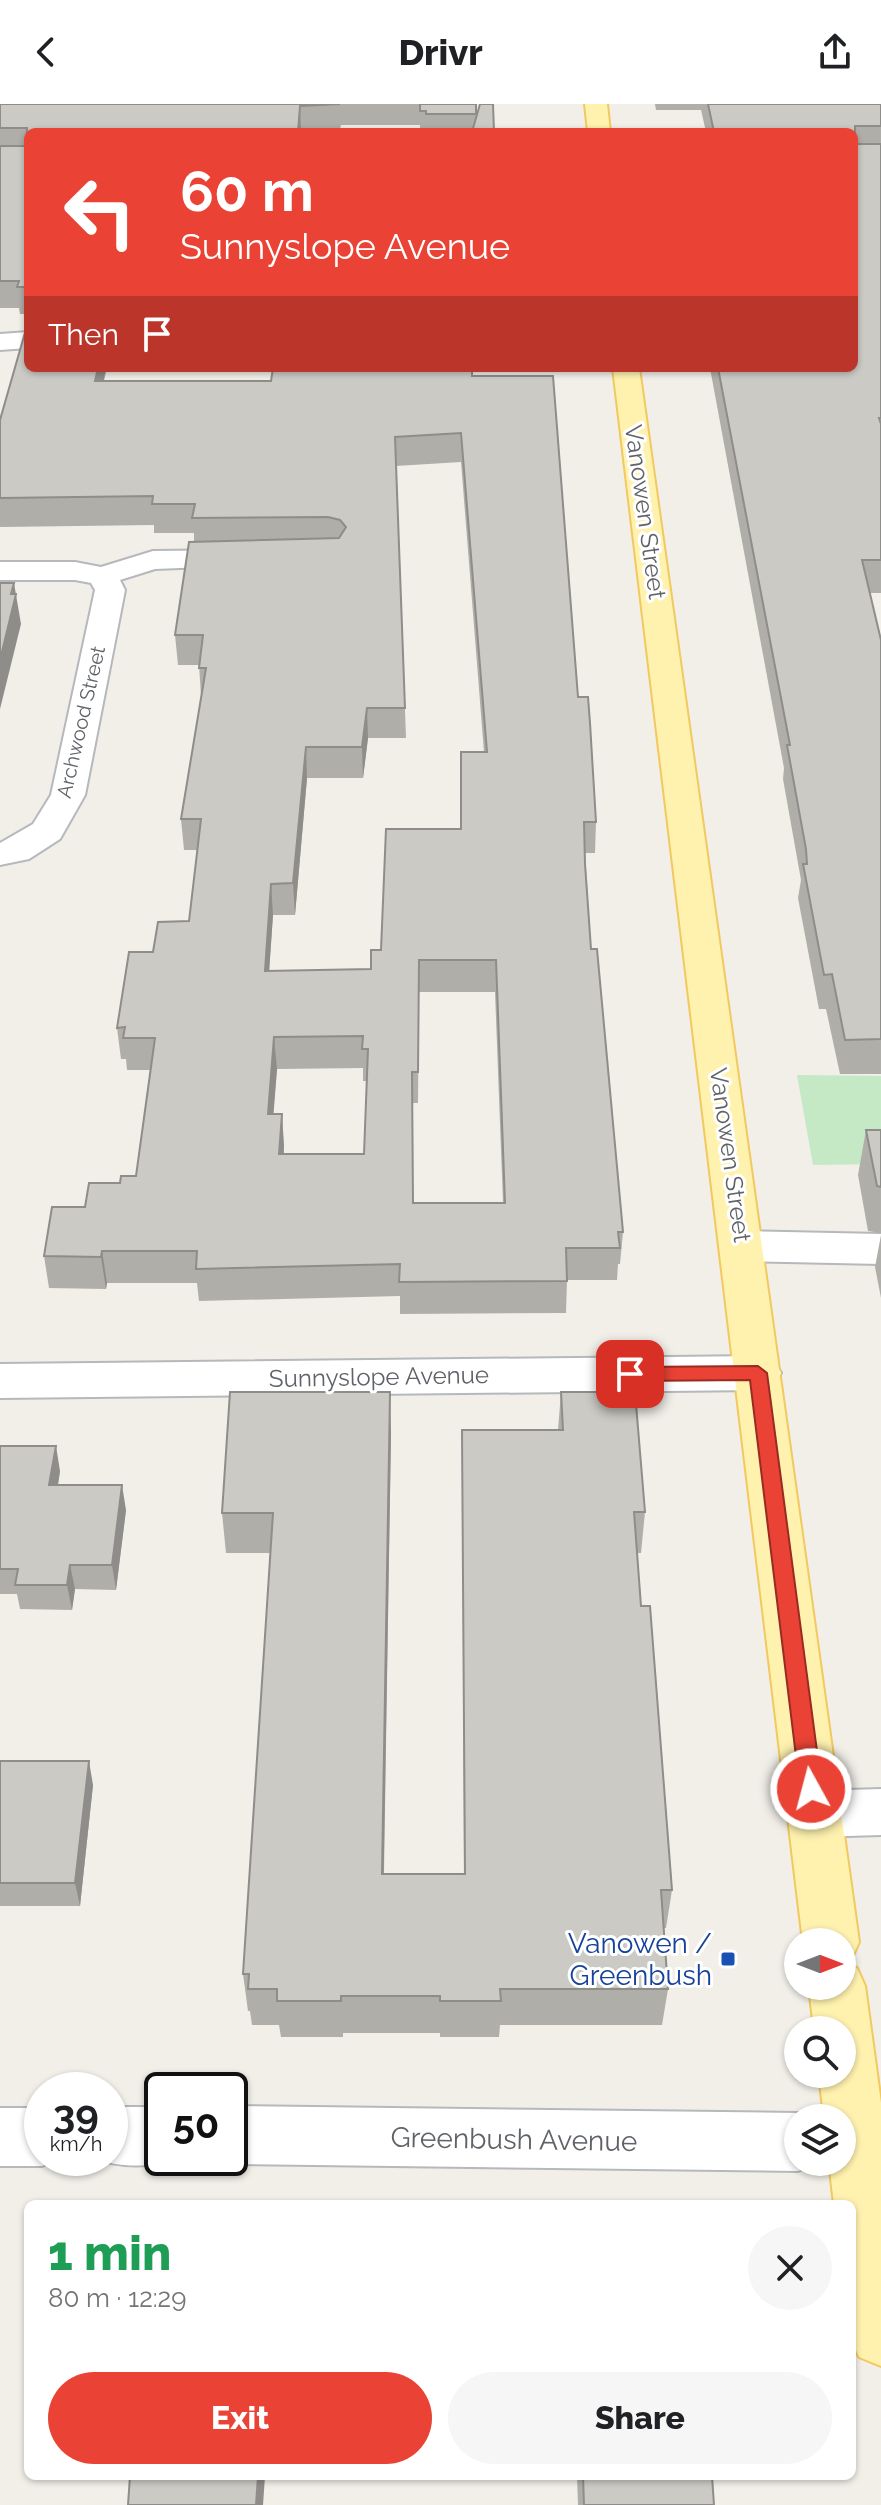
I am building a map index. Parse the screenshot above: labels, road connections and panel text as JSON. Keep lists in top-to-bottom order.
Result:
{
  "streets": {
    "main road": ["Vanowen Street"],
    "street": ["Archwood Street", "Sunnyslope Avenue", "Greenbush Avenue"]
  },
  "crossings": [
    ["Vanowen Street", "Sunnyslope Avenue"]
  ],
  "places": {
    "transit": ["Vanowen / Greenbush"]
  },
  "north": "right",
  "page": {
    "header": "Drivr",
    "turn": ["60 m", "Sunnyslope Avenue"],
    "then": "Then",
    "speed": "39 km/h",
    "limit": "50",
    "heading": ["1 min", "80 m · 12:29"],
    "buttons": ["Exit", "Share"]
  }
}
